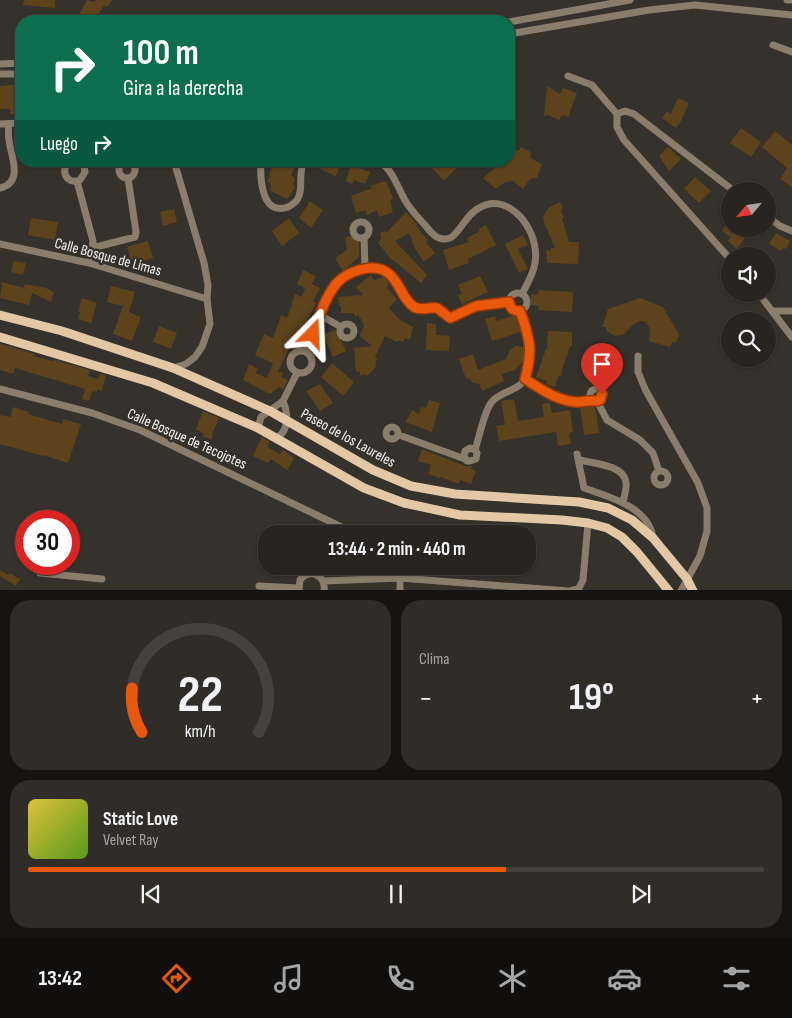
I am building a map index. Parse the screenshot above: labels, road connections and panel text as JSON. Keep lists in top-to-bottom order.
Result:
{
  "streets": {
    "main road": ["Paseo de los Laureles"],
    "street": ["Calle Bosque de Limas", "Calle Bosque de Tecojotes"]
  },
  "north": "bottom left",
  "page": {
    "turn": ["100 m", "Gira a la derecha"],
    "then": "Luego",
    "limit": "30",
    "trip": "13:44 · 2 min · 440 m",
    "tile": "Clima",
    "heat": ["−", "19°", "+"],
    "song": ["Static Love", "Velvet Ray"],
    "tabs": "13:42",
    "gauge": ["22", "km/h"]
  }
}
